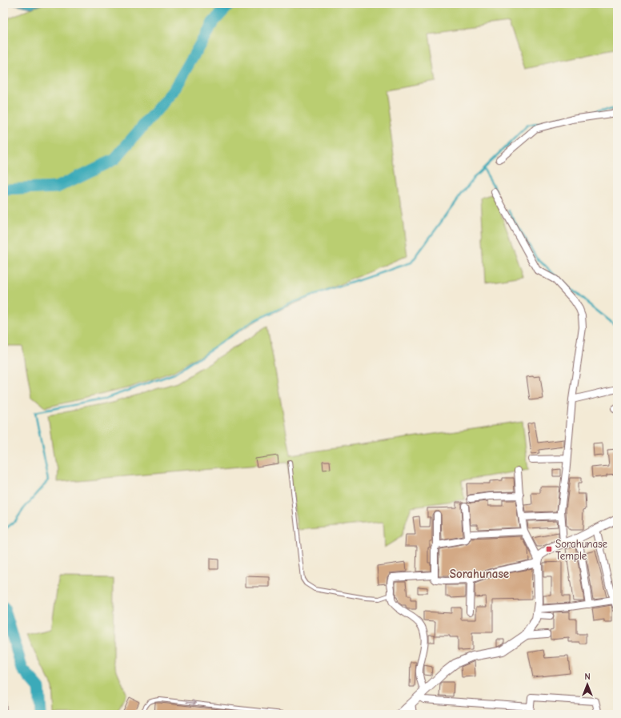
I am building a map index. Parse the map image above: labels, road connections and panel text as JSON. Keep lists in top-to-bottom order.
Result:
{
  "districts": ["Sorahunase"],
  "places": {
    "transit": ["Sorahunase Temple"]
  },
  "north": "top"
}
